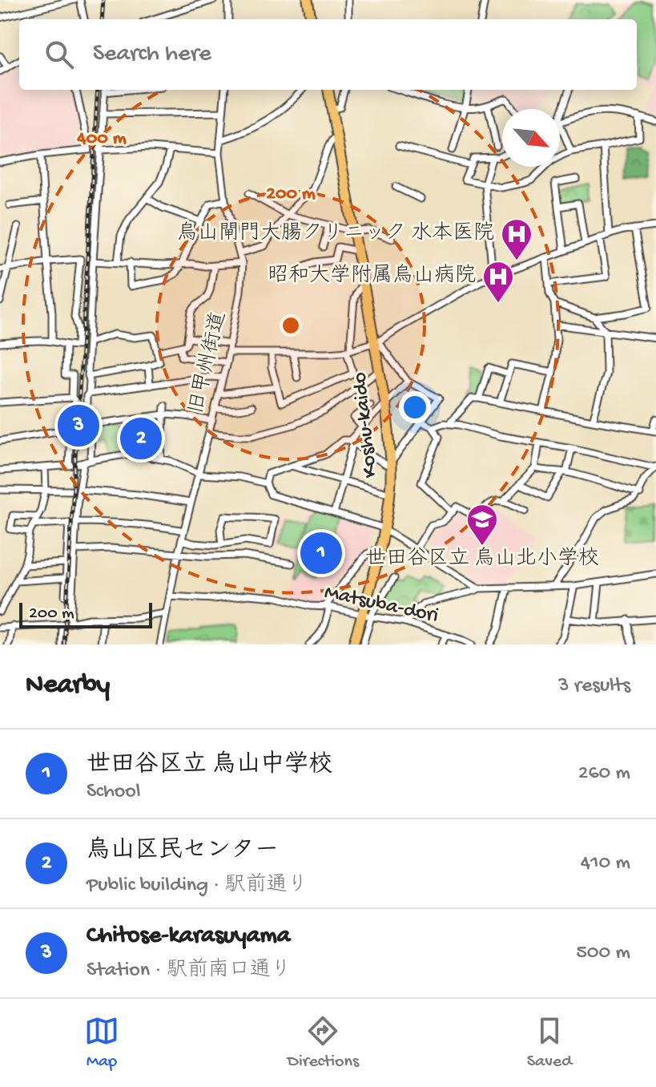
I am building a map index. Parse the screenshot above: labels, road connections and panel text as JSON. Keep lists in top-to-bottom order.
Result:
{
  "streets": {
    "highway": ["Koshu-kaido"],
    "street": ["旧甲州街道", "Matsuba-dori"]
  },
  "crossings": [
    ["旧甲州街道", "Matsuba-dori"],
    ["Koshu-kaido", "Matsuba-dori"]
  ],
  "places": {
    "hospital": ["烏山閘門大腸クリニック 水本医院", "昭和大学附属烏山病院"],
    "school or university": ["世田谷区立 烏山北小学校"]
  },
  "scale_bar": "200 m",
  "north": "bottom right",
  "page": {
    "search": "Search here",
    "pins": ["3", "2", "1"],
    "scale": "200 m",
    "heading": ["Nearby", "3 results"],
    "list": [
      {
        "mark": "1",
        "name": "世田谷区立 烏山中学校",
        "note": "School",
        "value": "260 m"
      },
      {
        "mark": "2",
        "name": "烏山区民センター",
        "note": "Public building · 駅前通り",
        "value": "410 m"
      },
      {
        "mark": "3",
        "name": "Chitose-karasuyama",
        "note": "Station · 駅前南口通り",
        "value": "500 m"
      }
    ],
    "nav": ["Map", "Directions", "Saved"]
  },
  "rings": ["400 m", "200 m"]
}
